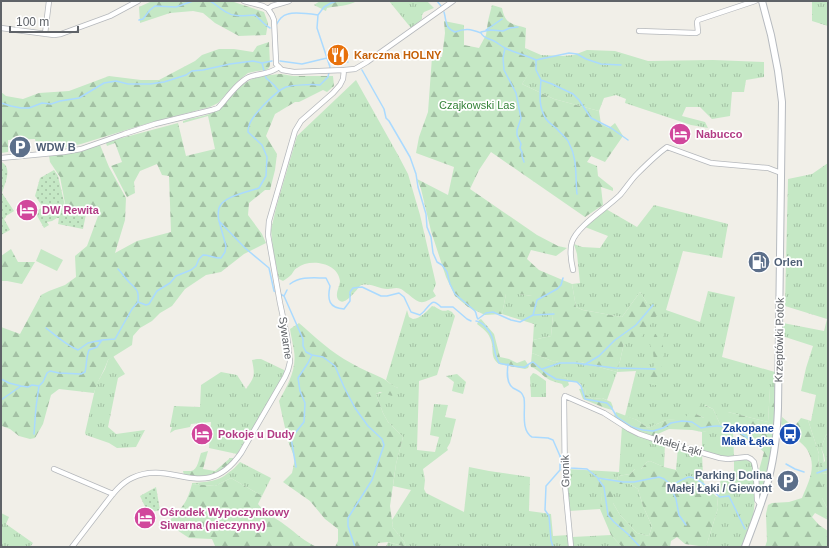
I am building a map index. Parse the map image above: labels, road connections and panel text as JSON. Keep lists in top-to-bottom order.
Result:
{
  "streets": {
    "main road": ["Krzeptówki Potok"],
    "street": ["Sywarne", "Małej Łąki", "Gronik"]
  },
  "crossings": [
    ["Krzeptówki Potok", "Małej Łąki"],
    ["Małej Łąki", "Gronik"]
  ],
  "parks": ["Czajkowski Las"],
  "places": {
    "restaurant": ["Karczma HOLNY"],
    "hotel": [
      "Nabucco",
      "DW Rewita",
      "Pokoje u Dudy",
      "Ośrodek Wypoczynkowy Siwarna (nieczynny)"
    ],
    "parking": ["WDW B", "Parking Dolina Małej Łąki / Giewont"],
    "fuel station": ["Orlen"],
    "bus stop": ["Zakopane Mała Łąka"]
  },
  "scale_bar": "100 m"
}
